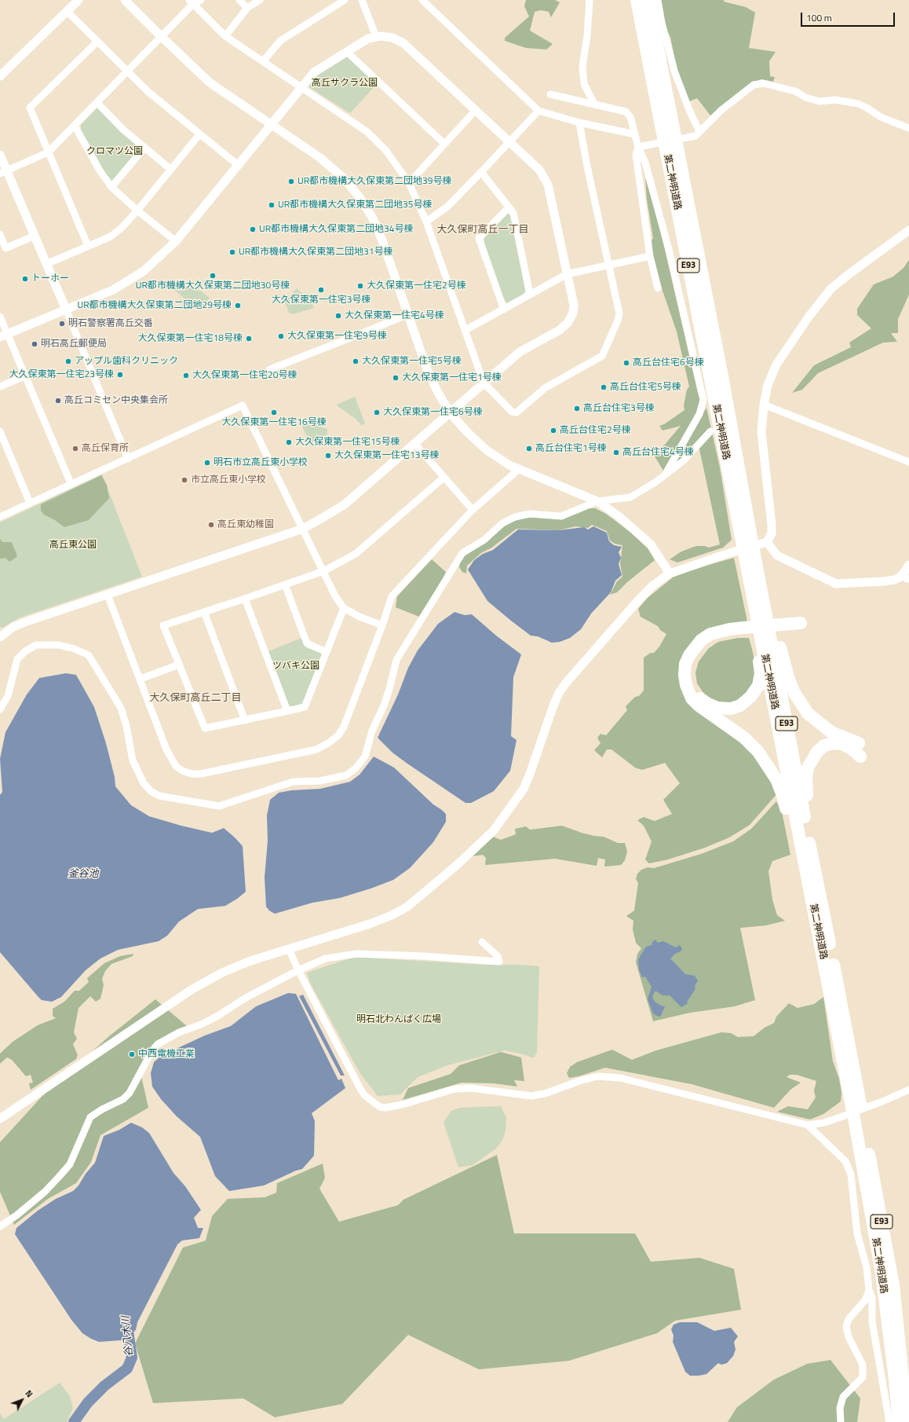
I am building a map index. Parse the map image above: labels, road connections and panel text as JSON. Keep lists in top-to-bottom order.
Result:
{
  "streets": {
    "highway": ["第二神明道路", "E93"]
  },
  "districts": ["大久保町高丘一丁目", "大久保町高丘二丁目"],
  "water": ["釜谷池", "谷八木川"],
  "parks": [
    "高丘サクラ公園",
    "クロマツ公園",
    "高丘東公園",
    "ツバキ公園",
    "明石北わんぱく広場"
  ],
  "places": [
    "UR都市機構大久保東第二団地39号棟",
    "UR都市機構大久保東第二団地35号棟",
    "UR都市機構大久保東第二団地34号棟",
    "UR都市機構大久保東第二団地31号棟",
    "UR都市機構大久保東第二団地30号棟",
    "トーホー",
    "大久保東第一住宅2号棟",
    "大久保東第一住宅3号棟",
    "UR都市機構大久保東第二団地29号棟",
    "大久保東第一住宅4号棟",
    "明石警察署高丘交番",
    "大久保東第一住宅9号棟",
    "大久保東第一住宅18号棟",
    "明石高丘郵便局",
    "アップル歯科クリニック",
    "大久保東第一住宅5号棟",
    "高丘台住宅6号棟",
    "大久保東第一住宅23号棟",
    "大久保東第一住宅20号棟",
    "大久保東第一住宅1号棟",
    "高丘台住宅5号棟",
    "高丘コミセン中央集会所",
    "高丘台住宅3号棟",
    "大久保東第一住宅16号棟",
    "大久保東第一住宅6号棟",
    "高丘台住宅2号棟",
    "大久保東第一住宅15号棟",
    "高丘保育所",
    "高丘台住宅1号棟",
    "高丘台住宅4号棟",
    "大久保東第一住宅13号棟",
    "明石市立高丘東小学校",
    "市立高丘東小学校",
    "高丘東幼稚園",
    "中西電機工業"
  ],
  "scale_bar": "100 m",
  "north": "top right"
}
